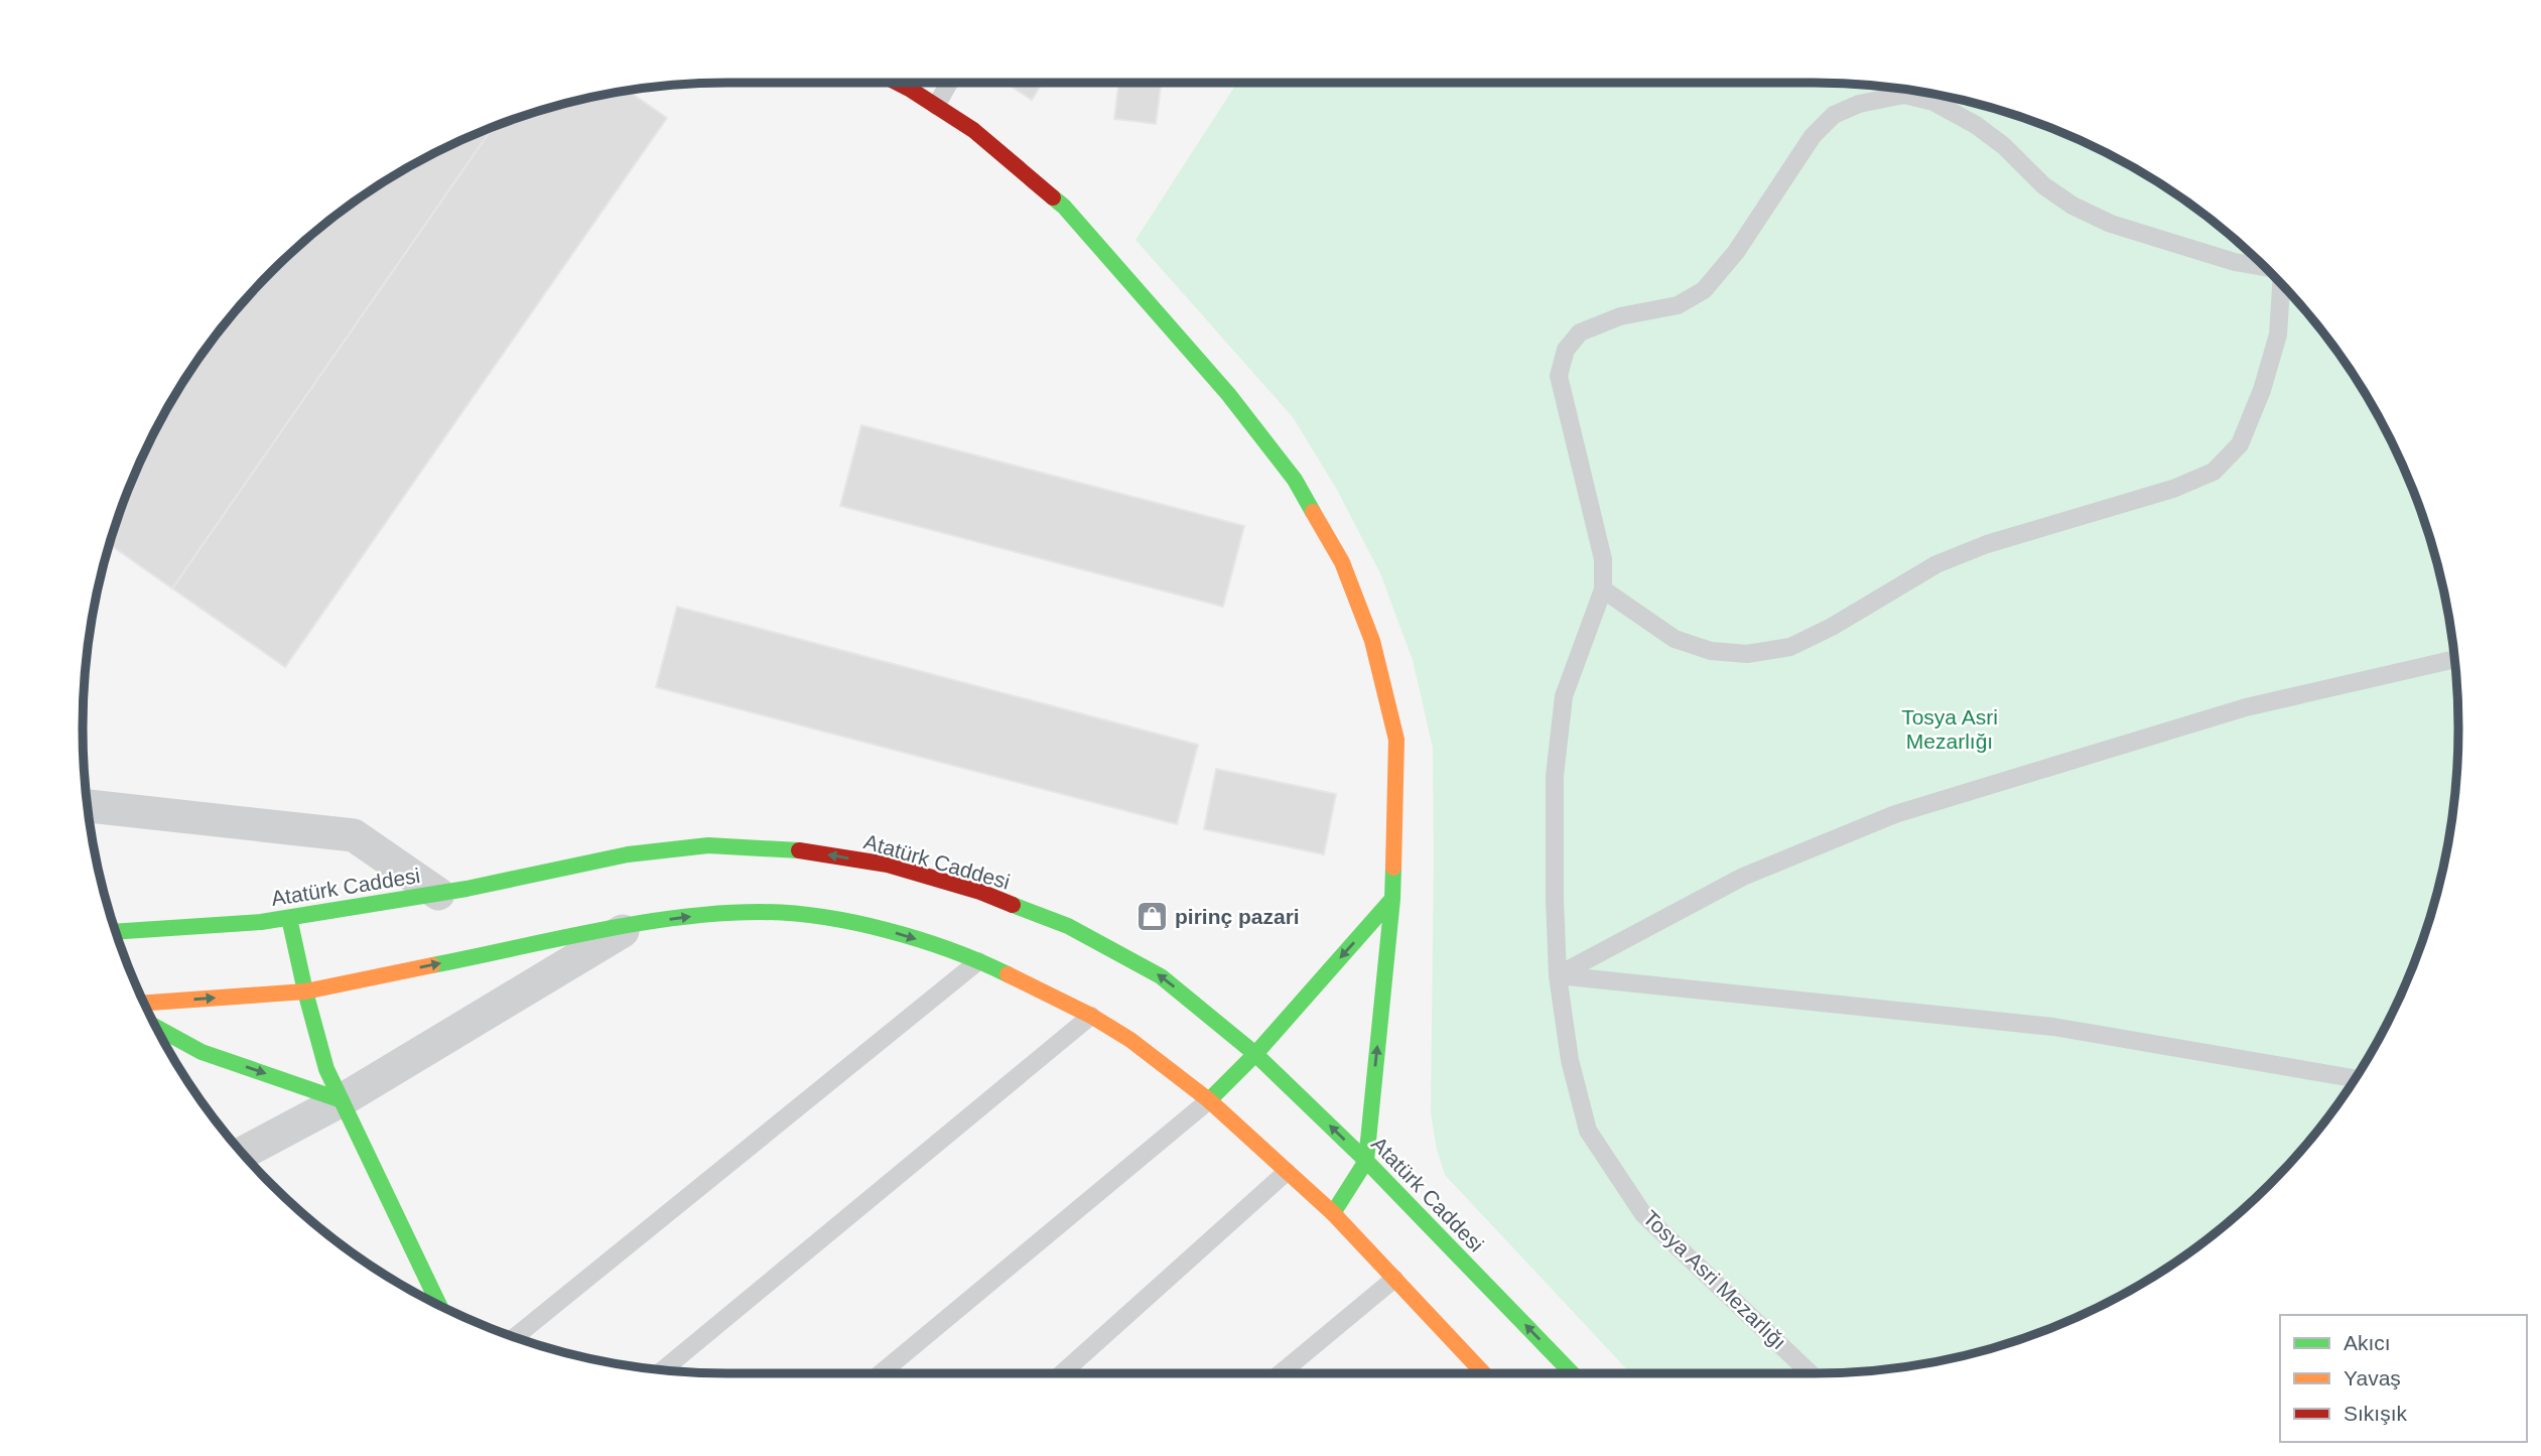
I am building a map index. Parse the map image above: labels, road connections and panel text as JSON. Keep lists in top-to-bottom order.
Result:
{
  "streets": {
    "main road": ["Atatürk Caddesi"],
    "lane": ["Tosya Asri Mezarlığı"]
  },
  "parks": ["Tosya Asri Mezarlığı"],
  "places": {
    "shop": ["pirinç pazari"]
  },
  "legend": ["Akıcı", "Yavaş", "Sıkışık"]
}
